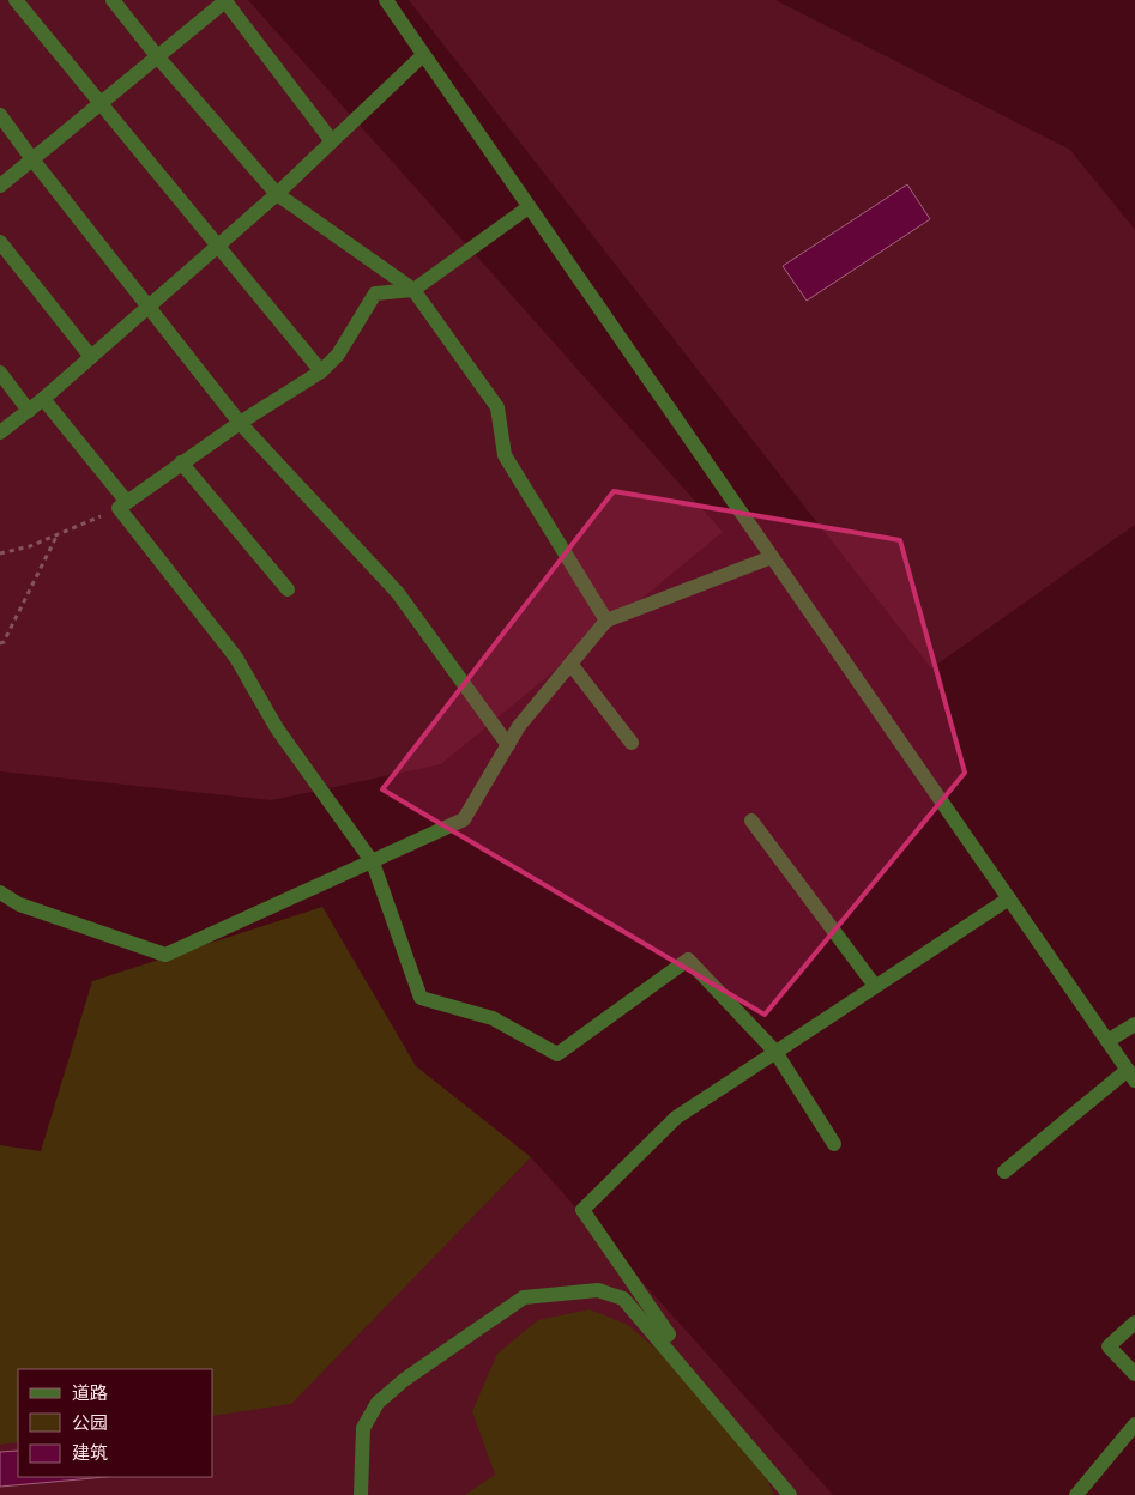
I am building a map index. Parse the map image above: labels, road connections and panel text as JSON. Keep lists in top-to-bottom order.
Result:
{
  "legend": ["道路", "公园", "建筑"]
}
